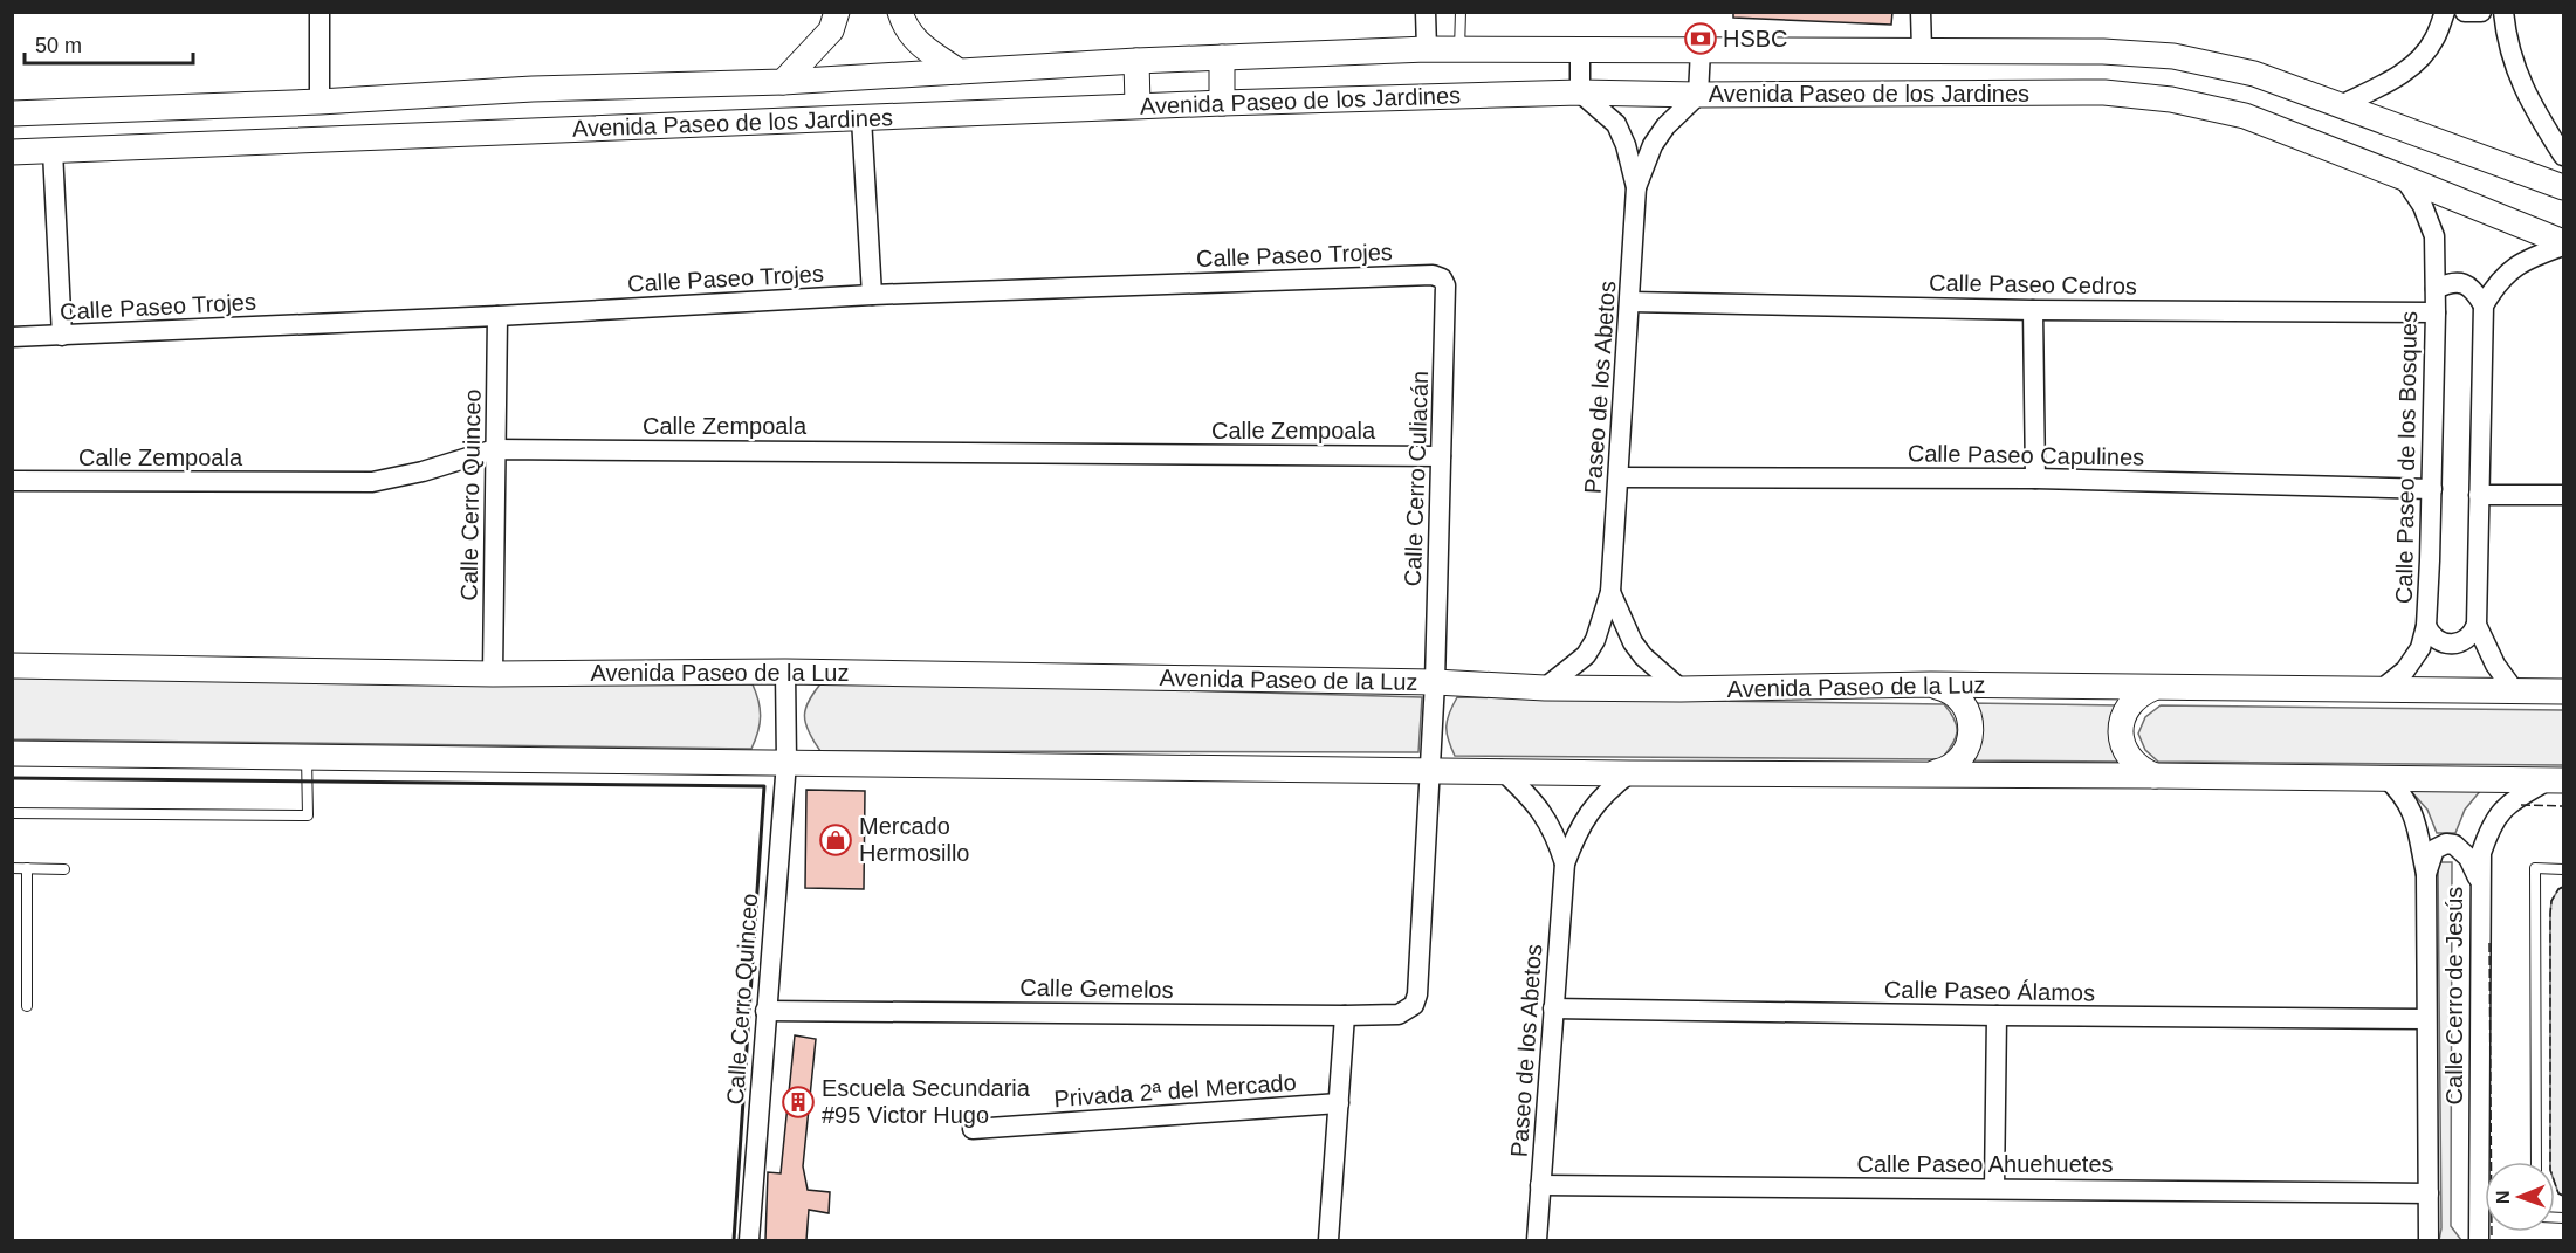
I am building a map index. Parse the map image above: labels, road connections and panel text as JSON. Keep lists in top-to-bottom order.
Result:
{
  "streets": {
    "street": [
      "Avenida Paseo de los Jardines",
      "Calle Paseo Trojes",
      "Calle Paseo Cedros",
      "Paseo de los Abetos",
      "Calle Zempoala",
      "Calle Paseo Capulines",
      "Calle Paseo de los Bosques",
      "Calle Cerro Culiacán",
      "Calle Cerro Quinceo",
      "Avenida Paseo de la Luz",
      "Calle Gemelos",
      "Calle Paseo Álamos",
      "Calle Cerro de Jesús",
      "Privada 2ª del Mercado",
      "Calle Paseo Ahuehuetes"
    ]
  },
  "crossings": [
    ["Avenida Paseo de los Jardines", "Paseo de los Abetos"],
    ["Avenida Paseo de los Jardines", "Calle Paseo de los Bosques"],
    ["Calle Paseo Trojes", "Calle Cerro Culiacán"],
    ["Calle Paseo Trojes", "Calle Cerro Quinceo"],
    ["Calle Paseo Cedros", "Paseo de los Abetos"],
    ["Calle Paseo Cedros", "Calle Paseo de los Bosques"],
    ["Paseo de los Abetos", "Calle Paseo Capulines"],
    ["Paseo de los Abetos", "Avenida Paseo de la Luz"],
    ["Paseo de los Abetos", "Calle Paseo Álamos"],
    ["Paseo de los Abetos", "Calle Paseo Ahuehuetes"],
    ["Calle Zempoala", "Calle Cerro Culiacán"],
    ["Calle Zempoala", "Calle Cerro Quinceo"],
    ["Calle Paseo Capulines", "Calle Paseo de los Bosques"],
    ["Calle Paseo de los Bosques", "Avenida Paseo de la Luz"],
    ["Calle Cerro Culiacán", "Avenida Paseo de la Luz"],
    ["Calle Cerro Culiacán", "Calle Gemelos"],
    ["Calle Cerro Quinceo", "Avenida Paseo de la Luz"],
    ["Calle Cerro Quinceo", "Calle Gemelos"],
    ["Calle Paseo Álamos", "Calle Cerro de Jesús"],
    ["Calle Cerro de Jesús", "Calle Paseo Ahuehuetes"]
  ],
  "places": {
    "bank": ["HSBC"],
    "shop": ["Mercado Hermosillo"],
    "building": ["Escuela Secundaria #95 Victor Hugo"]
  },
  "scale_bar": "50 m",
  "north": "left"
}
